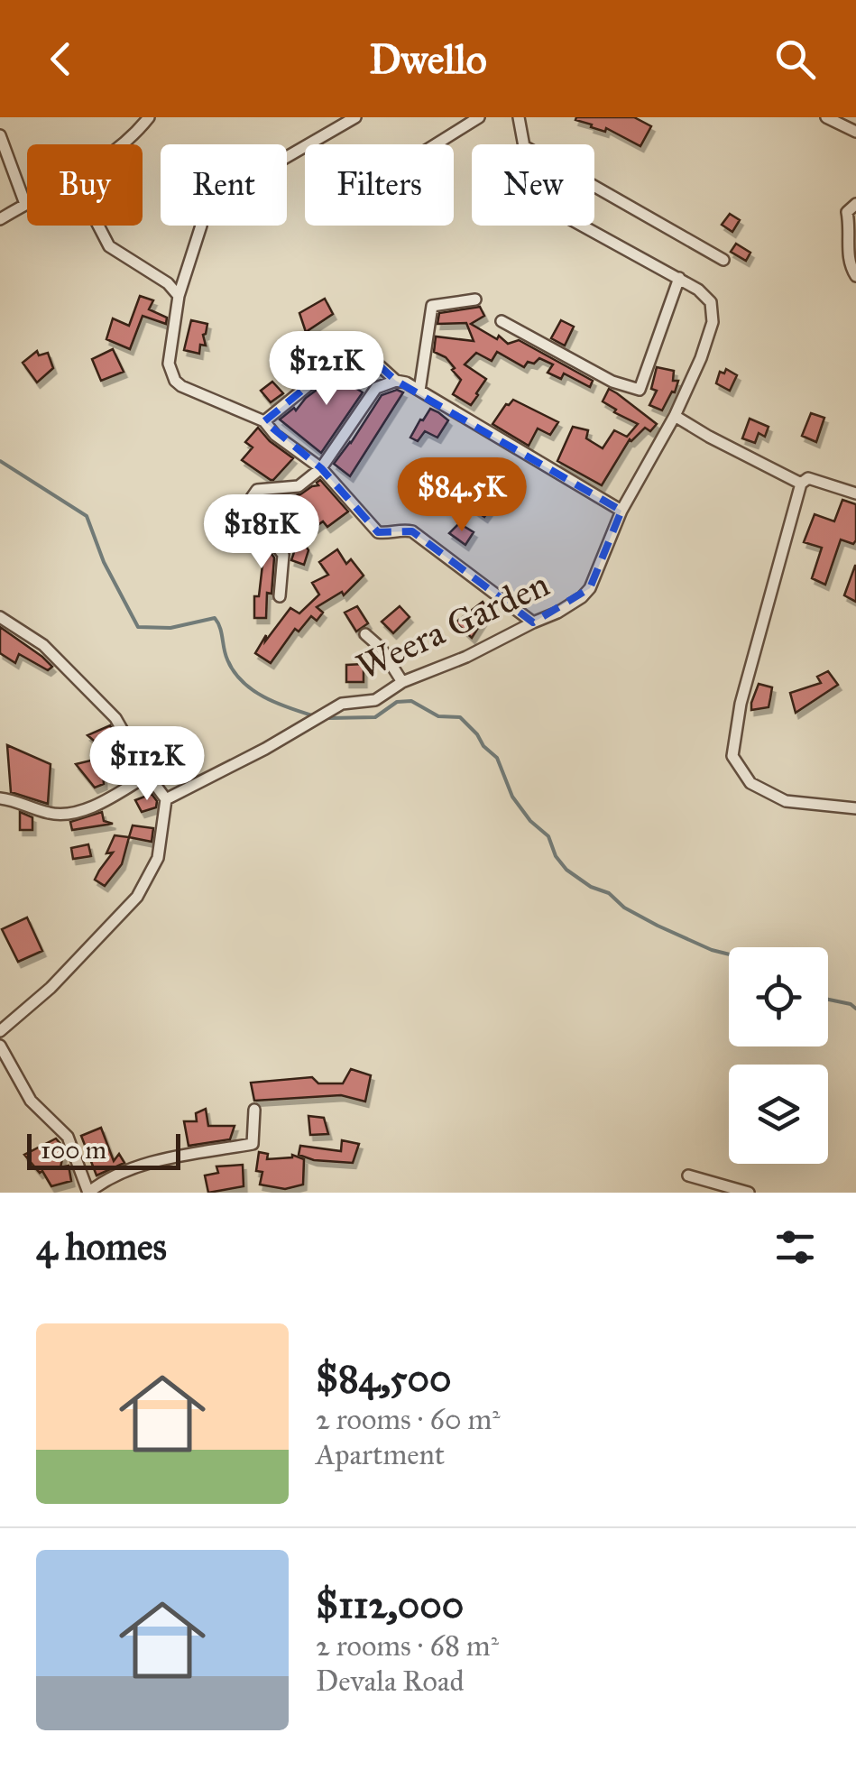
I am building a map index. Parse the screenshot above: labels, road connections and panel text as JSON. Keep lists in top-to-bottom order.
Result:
{
  "streets": {
    "street": ["Weera Garden"]
  },
  "scale_bar": "100 m",
  "page": {
    "header": "Dwello",
    "chip": [
      "Buy",
      "Rent",
      "Filters",
      "New"
    ],
    "price": [
      "$121K",
      "$84.5K",
      "$181K",
      "$112K"
    ],
    "scale": "100 m",
    "heading": "4 homes",
    "list": [
      {
        "name": "$84,500",
        "note": "2 rooms · 60 m² · Apartment"
      },
      {
        "name": "$112,000",
        "note": "2 rooms · 68 m² · Devala Road"
      }
    ]
  }
}
